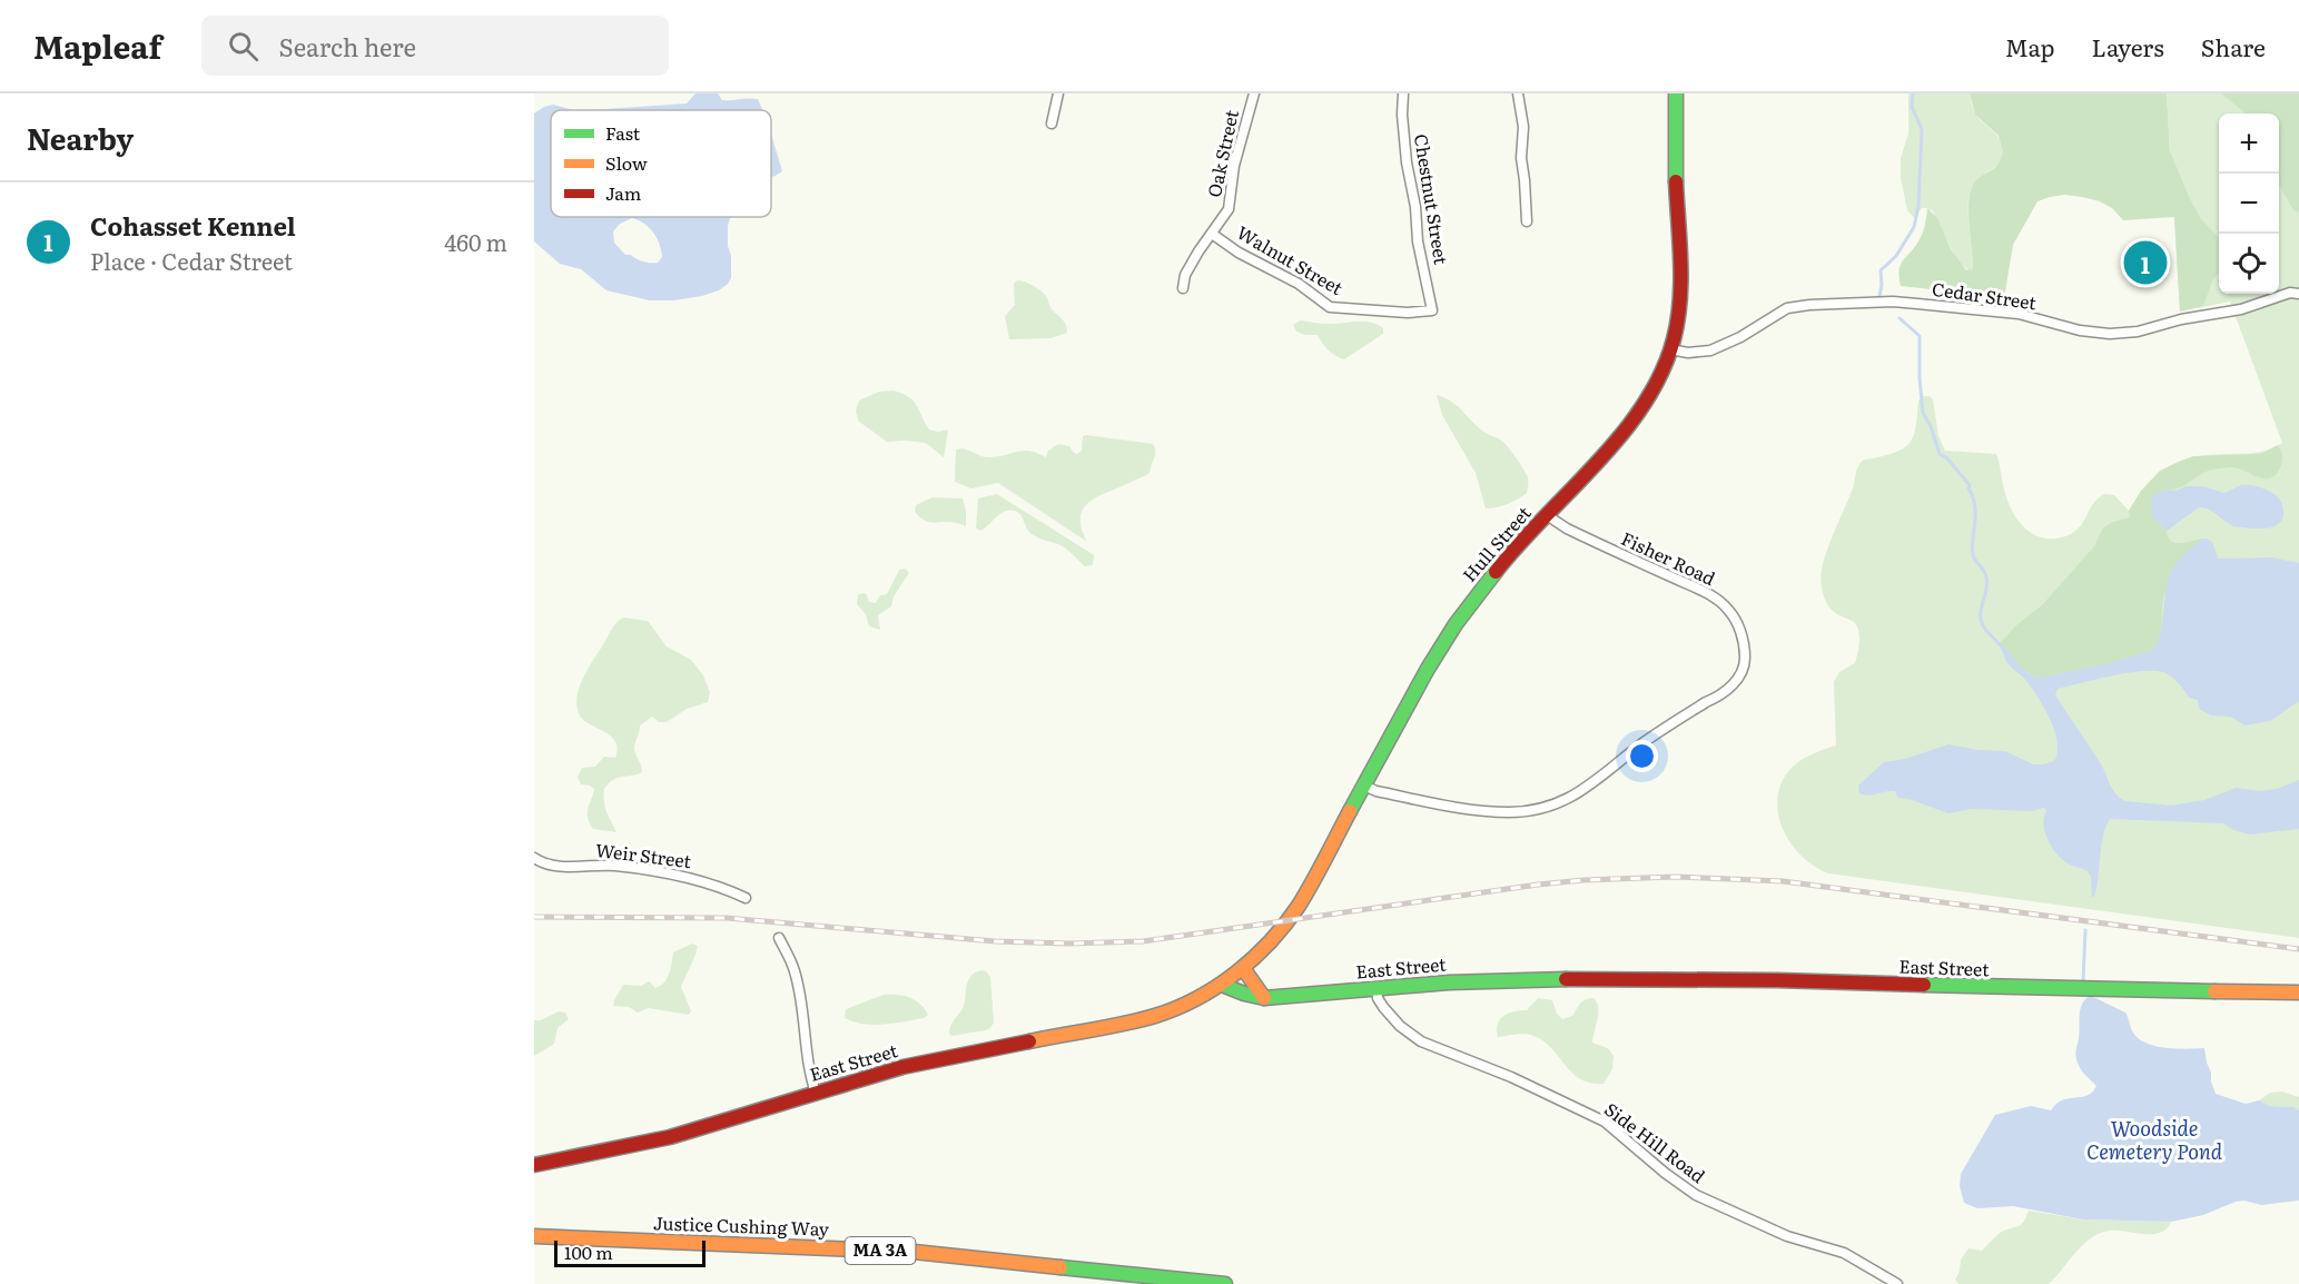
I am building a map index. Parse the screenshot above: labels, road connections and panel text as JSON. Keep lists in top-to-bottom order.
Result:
{
  "streets": {
    "main road": [
      "Hull Street",
      "East Street",
      "Justice Cushing Way",
      "MA 3A"
    ],
    "street": [
      "Oak Street",
      "Chestnut Street",
      "Walnut Street",
      "Cedar Street",
      "Fisher Road",
      "Weir Street",
      "Side Hill Road"
    ]
  },
  "crossings": [
    ["Oak Street", "Walnut Street"],
    ["Chestnut Street", "Walnut Street"],
    ["Cedar Street", "Hull Street"],
    ["Hull Street", "Fisher Road"],
    ["Hull Street", "East Street"],
    ["East Street", "Side Hill Road"]
  ],
  "water": ["Woodside Cemetery Pond"],
  "legend": ["Fast", "Slow", "Jam"],
  "scale_bar": "100 m",
  "page": {
    "header": "Mapleaf",
    "search": "Search here",
    "nav": ["Map", "Layers", "Share"],
    "heading": "Nearby",
    "map_buttons": ["+", "−"],
    "list": [
      {
        "mark": "1",
        "name": "Cohasset Kennel",
        "note": "Place · Cedar Street",
        "value": "460 m"
      }
    ],
    "pins": "1",
    "scale": "100 m"
  }
}
